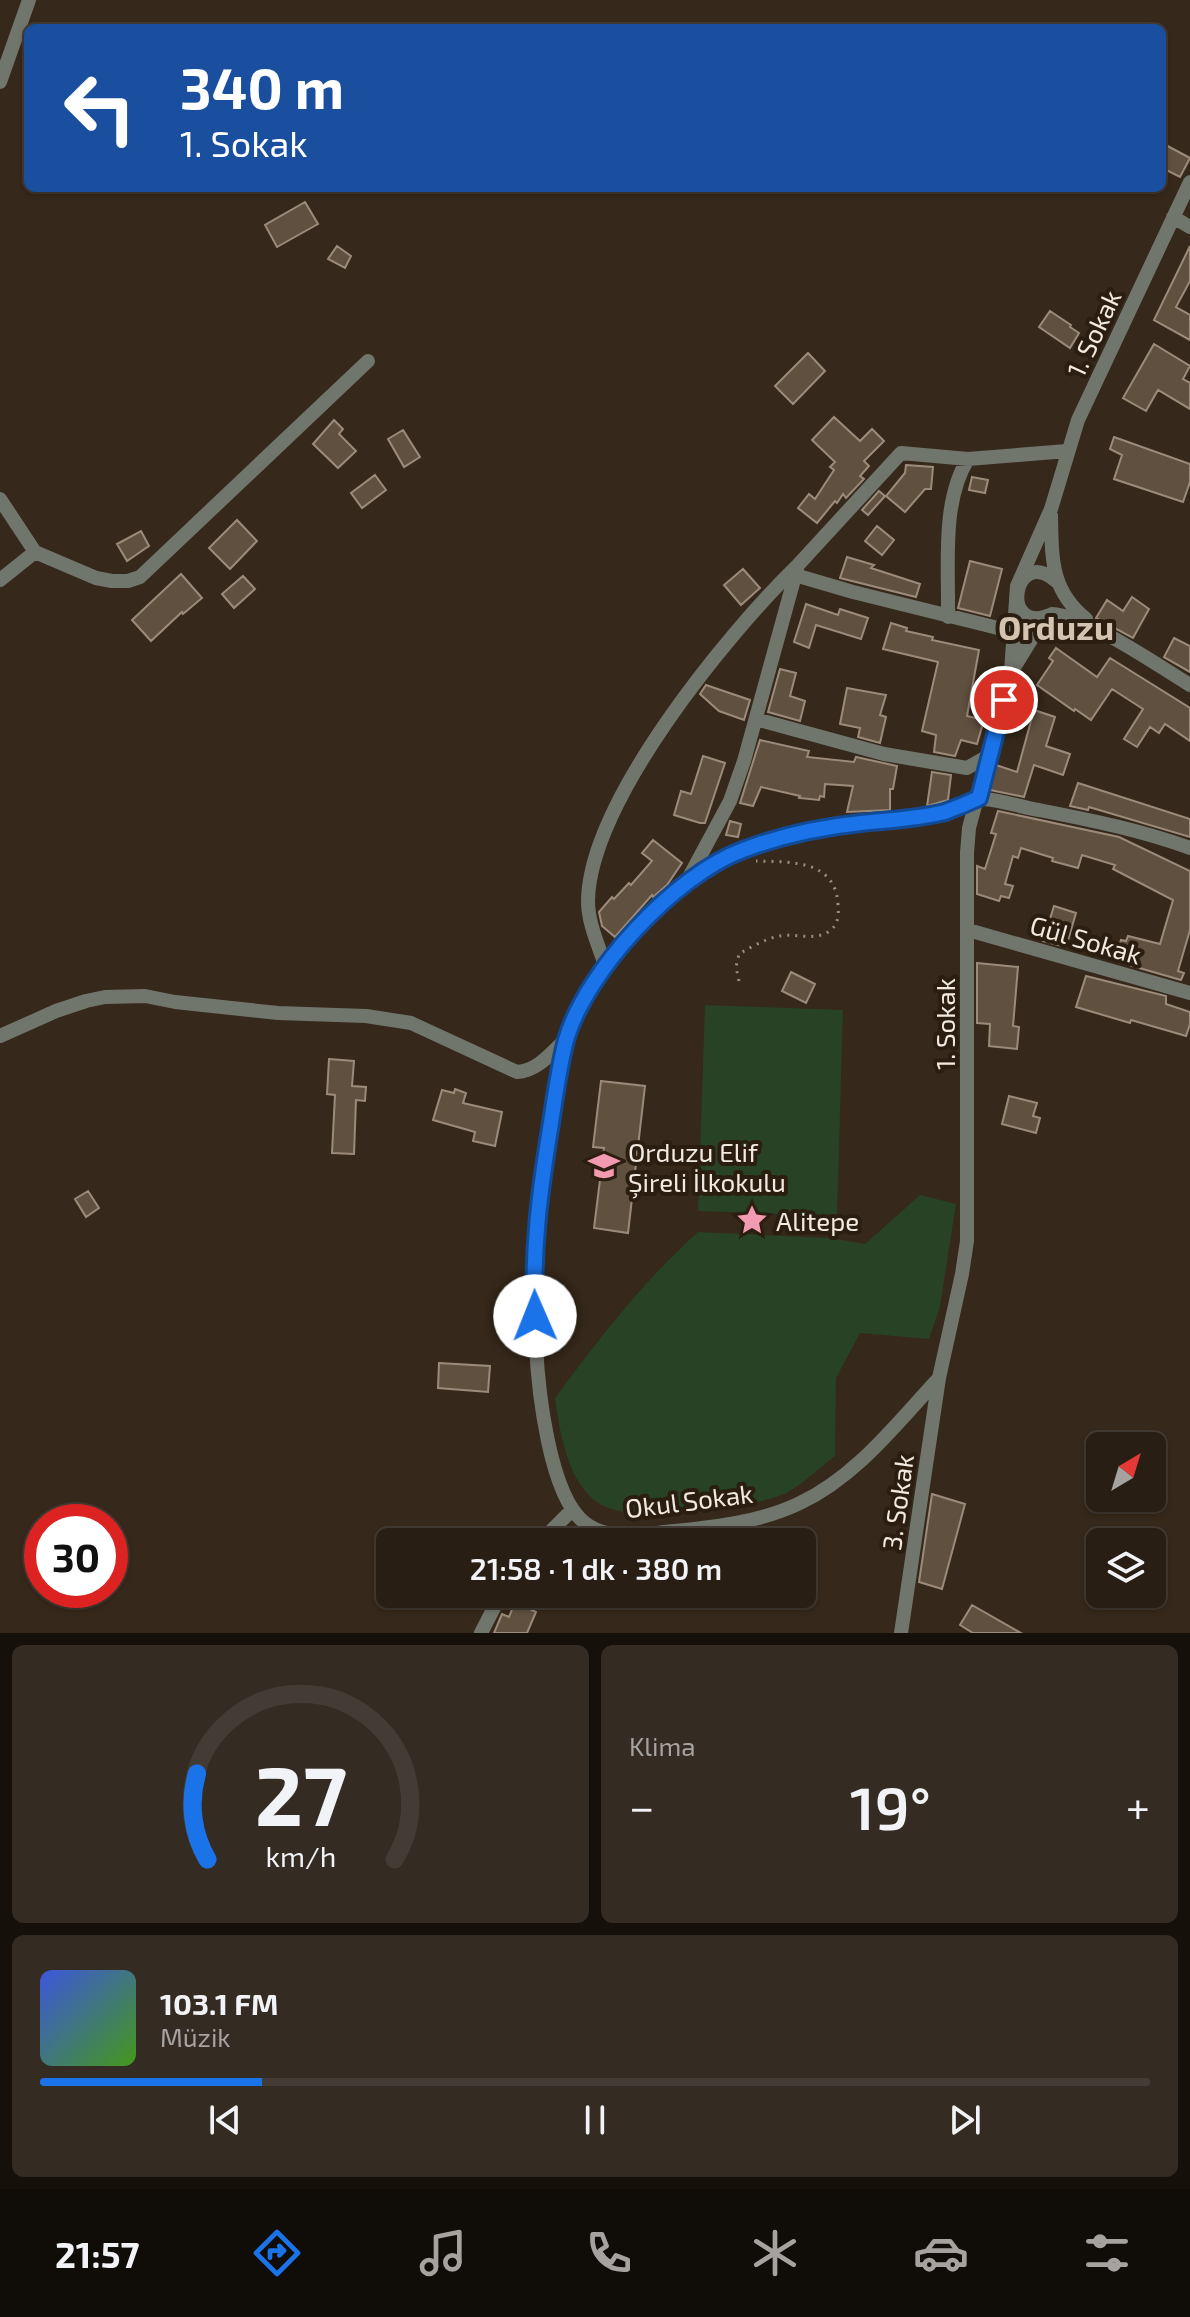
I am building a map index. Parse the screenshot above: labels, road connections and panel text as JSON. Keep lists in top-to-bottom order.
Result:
{
  "streets": {
    "street": [
      "1. Sokak",
      "Gül Sokak",
      "Okul Sokak",
      "3. Sokak"
    ]
  },
  "crossings": [
    ["1. Sokak", "Gül Sokak"],
    ["1. Sokak", "Okul Sokak"],
    ["1. Sokak", "3. Sokak"],
    ["Okul Sokak", "3. Sokak"]
  ],
  "districts": ["Orduzu"],
  "places": {
    "school or university": ["Orduzu Elif Şireli İlkokulu"],
    "place": ["Alitepe"]
  },
  "north": "top right",
  "page": {
    "turn": ["340 m", "1. Sokak"],
    "limit": "30",
    "trip": "21:58 · 1 dk · 380 m",
    "tile": "Klima",
    "heat": ["−", "19°", "+"],
    "song": ["103.1 FM", "Müzik"],
    "tabs": "21:57",
    "gauge": ["27", "km/h"]
  }
}
